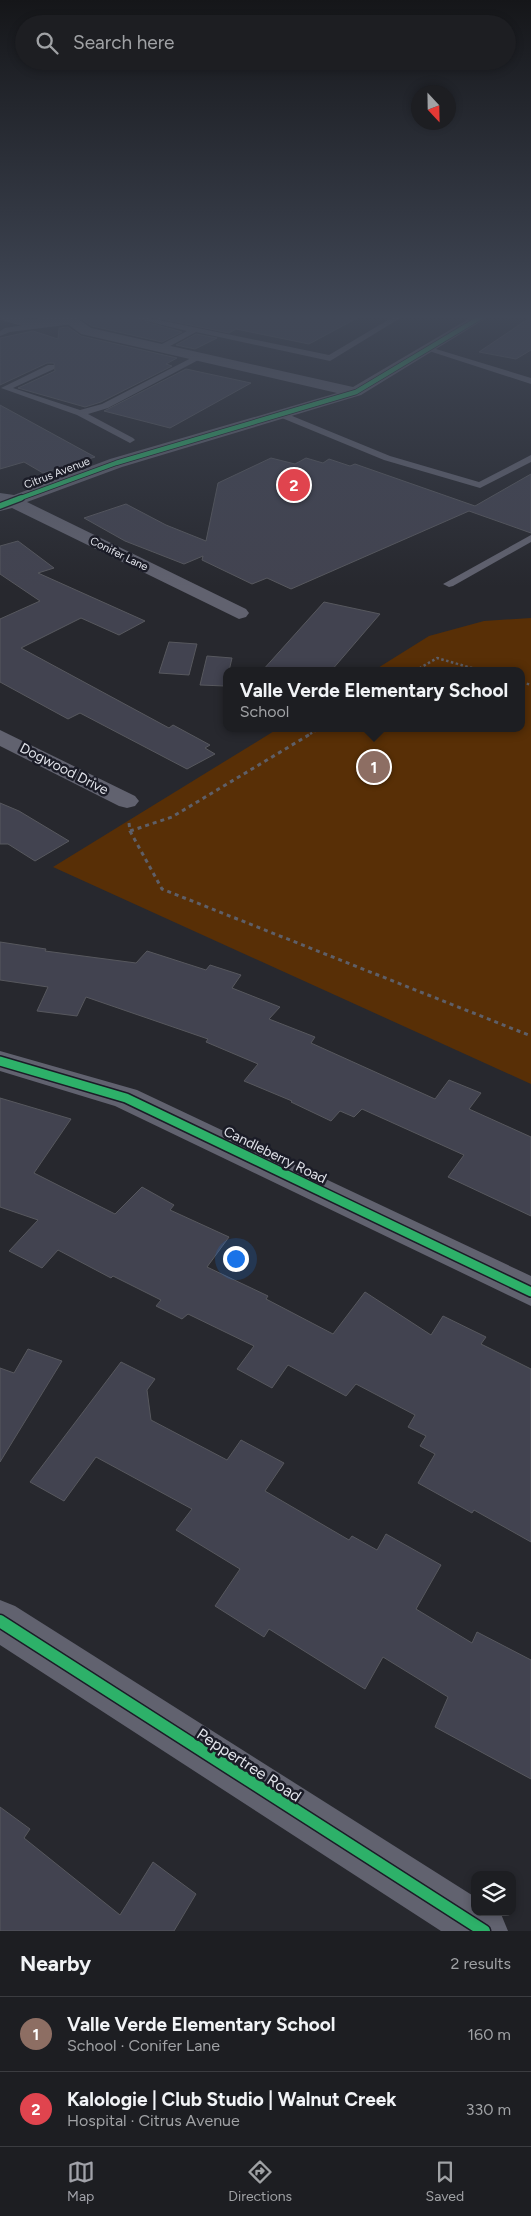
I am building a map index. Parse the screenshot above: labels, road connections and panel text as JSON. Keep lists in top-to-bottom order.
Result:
{
  "streets": {
    "street": [
      "Citrus Avenue",
      "Conifer Lane",
      "Dogwood Drive",
      "Candleberry Road",
      "Peppertree Road"
    ]
  },
  "crossings": [
    ["Citrus Avenue", "Conifer Lane"]
  ],
  "north": "bottom",
  "page": {
    "search": "Search here",
    "pins": ["2", "1"],
    "popup": ["Valle Verde Elementary School", "School"],
    "heading": ["Nearby", "2 results"],
    "list": [
      {
        "mark": "1",
        "name": "Valle Verde Elementary School",
        "note": "School · Conifer Lane",
        "value": "160 m"
      },
      {
        "mark": "2",
        "name": "Kalologie | Club Studio | Walnut Creek",
        "note": "Hospital · Citrus Avenue",
        "value": "330 m"
      }
    ],
    "nav": ["Map", "Directions", "Saved"]
  }
}
